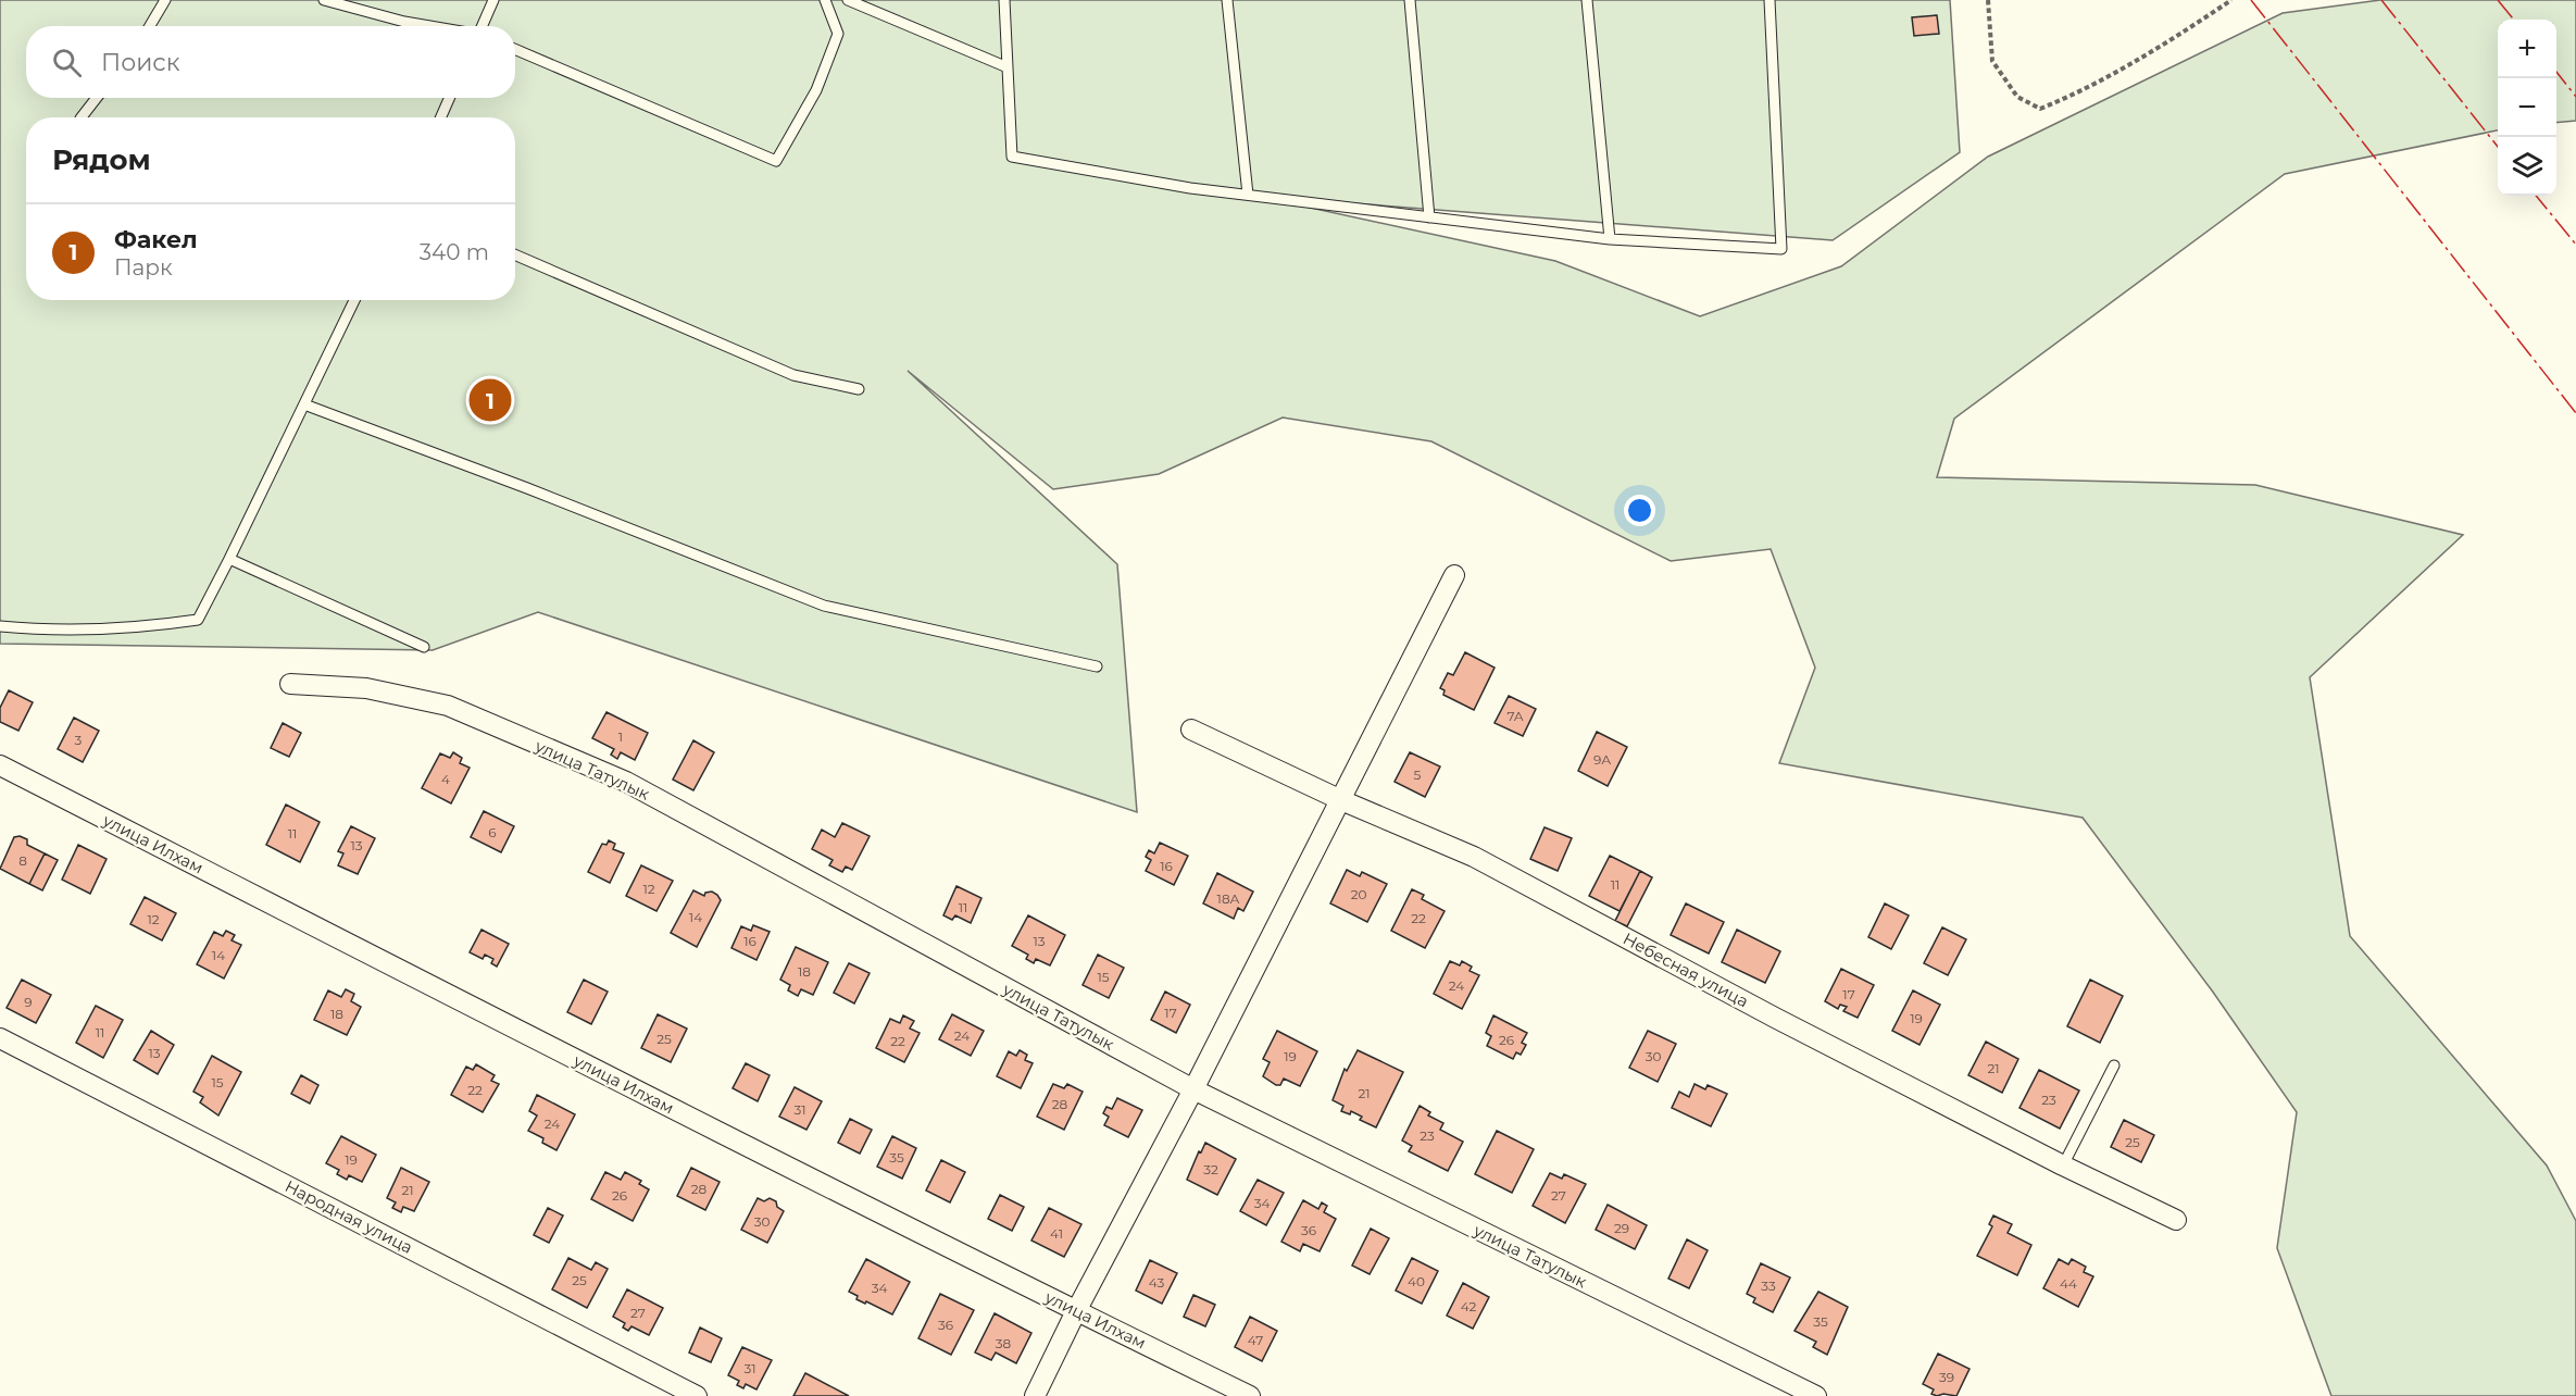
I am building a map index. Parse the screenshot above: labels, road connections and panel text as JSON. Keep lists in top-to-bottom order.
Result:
{
  "streets": {
    "street": [
      "улица Татулык",
      "улица Илхам",
      "Небесная улица",
      "Народная улица"
    ]
  },
  "house_numbers": [
    "7А",
    "1",
    "3",
    "9А",
    "5",
    "4",
    "6",
    "11",
    "13",
    "8",
    "16",
    "11",
    "12",
    "20",
    "18А",
    "11",
    "14",
    "22",
    "12",
    "16",
    "13",
    "14",
    "18",
    "15",
    "24",
    "17",
    "9",
    "17",
    "18",
    "19",
    "11",
    "24",
    "25",
    "26",
    "22",
    "13",
    "19",
    "30",
    "21",
    "15",
    "22",
    "21",
    "23",
    "28",
    "31",
    "24",
    "23",
    "25",
    "35",
    "19",
    "32",
    "28",
    "21",
    "26",
    "27",
    "34",
    "30",
    "29",
    "36",
    "41",
    "25",
    "40",
    "43",
    "44",
    "33",
    "34",
    "42",
    "27",
    "35",
    "36",
    "47",
    "38",
    "31",
    "39"
  ],
  "page": {
    "map_buttons": ["+", "−"],
    "search": "Поиск",
    "heading": "Рядом",
    "list": [
      {
        "mark": "1",
        "name": "Факел",
        "note": "Парк",
        "value": "340 m"
      }
    ],
    "pins": "1"
  }
}
